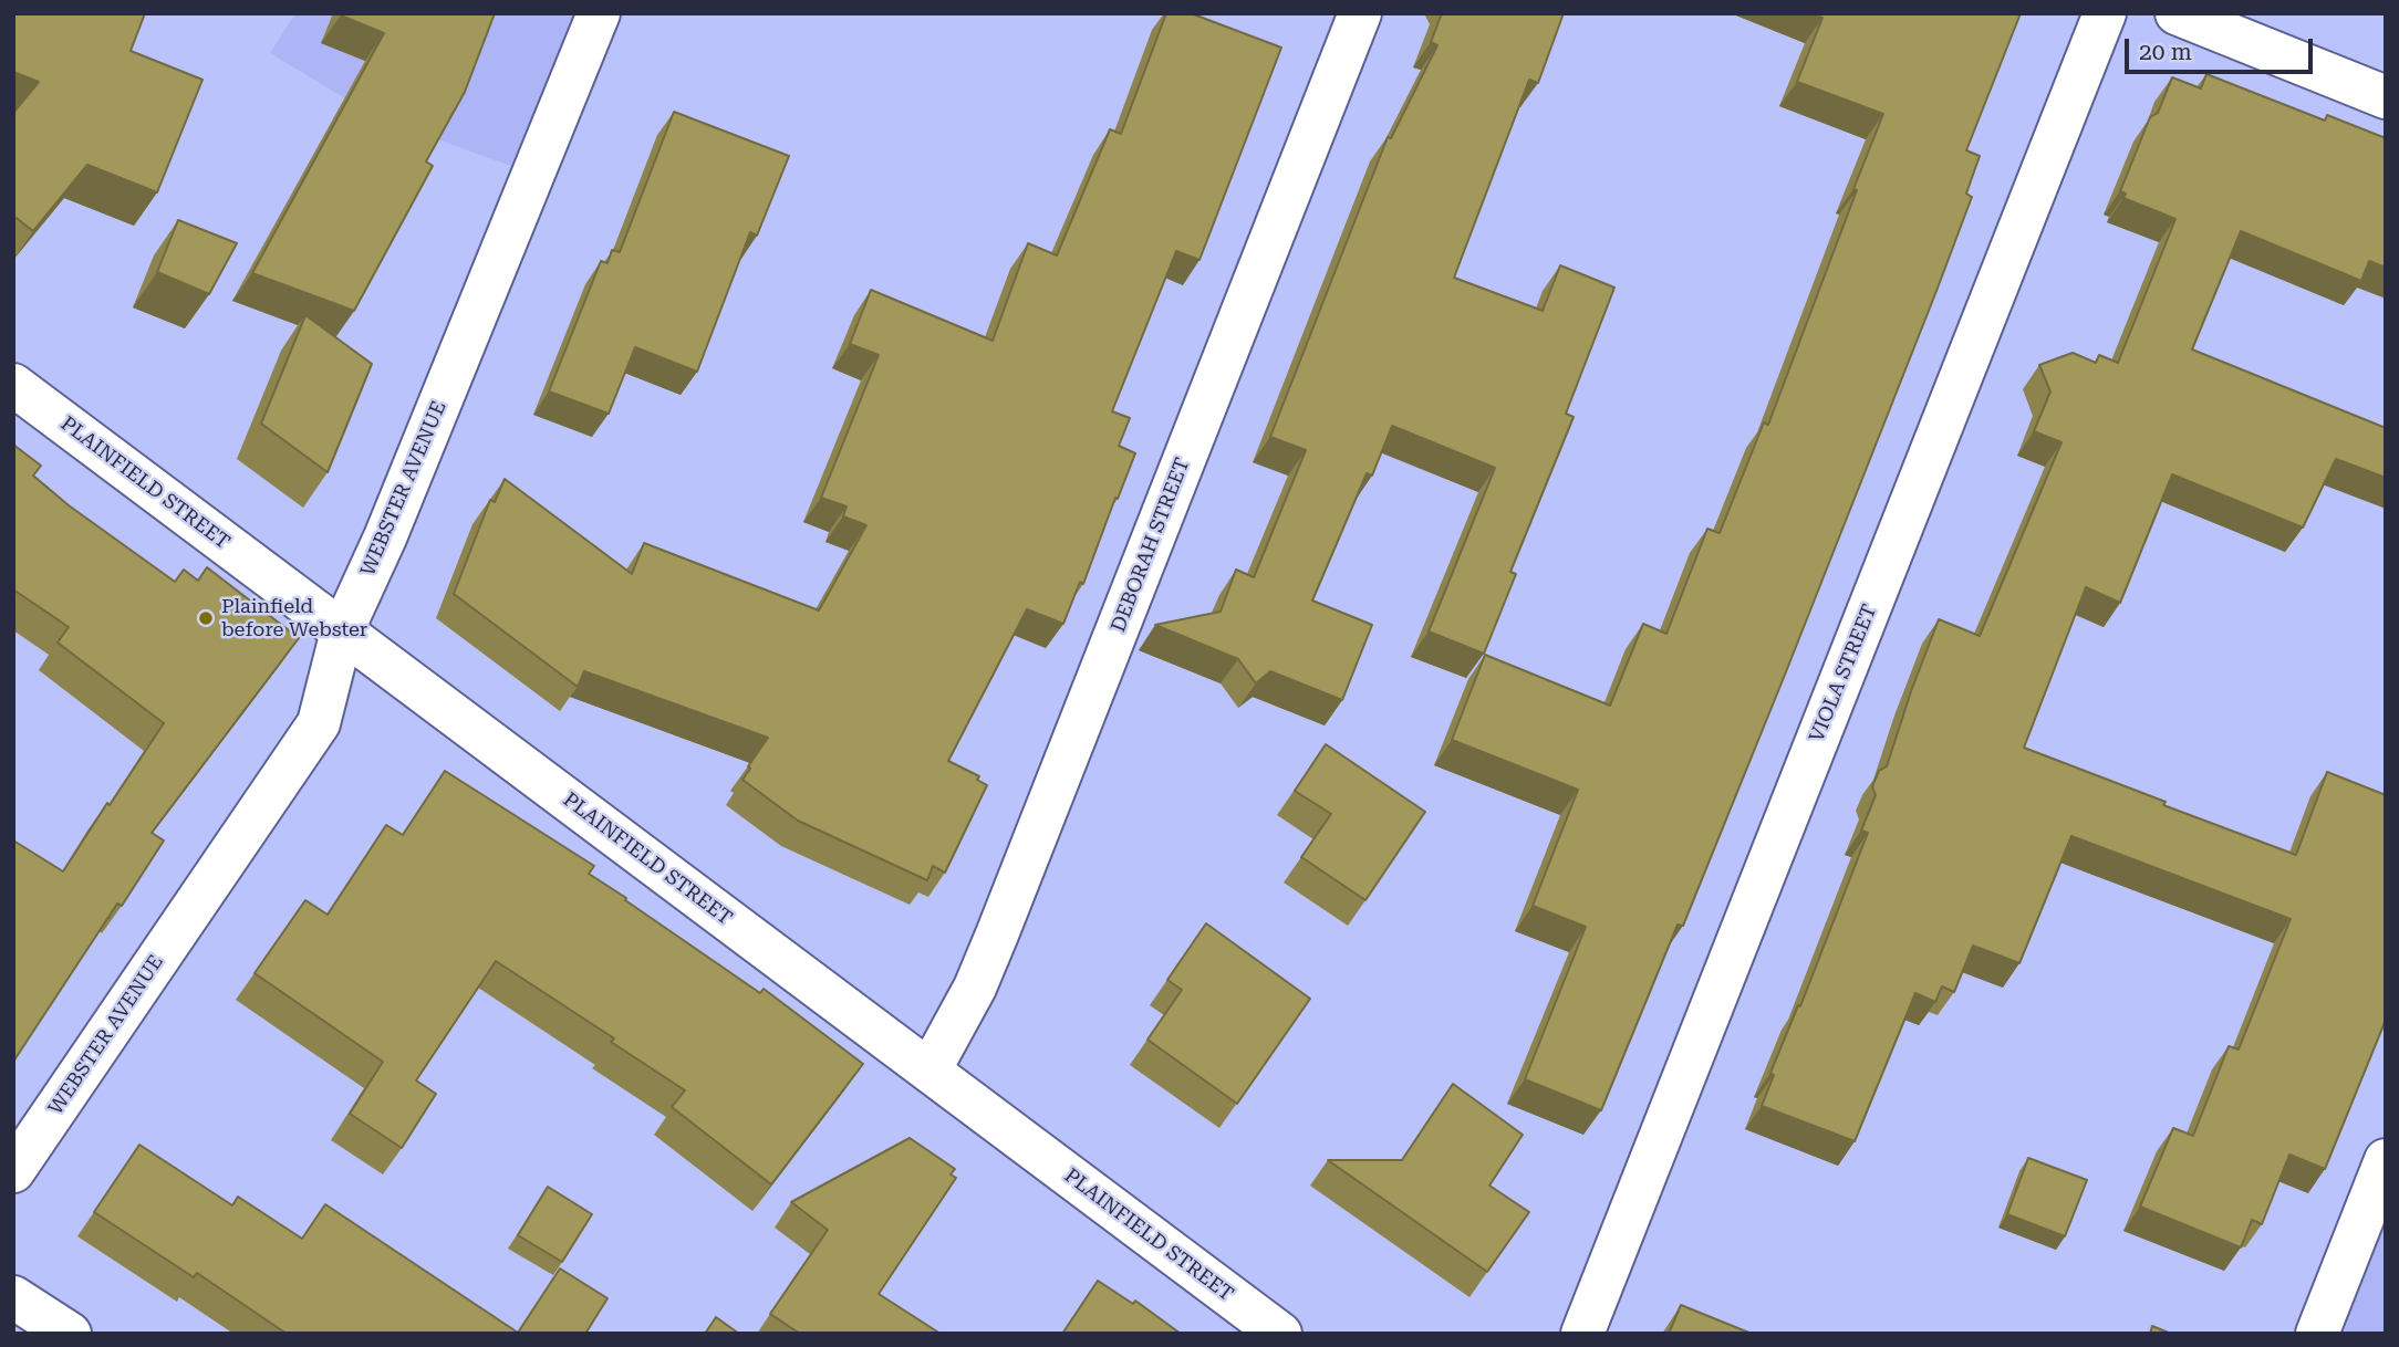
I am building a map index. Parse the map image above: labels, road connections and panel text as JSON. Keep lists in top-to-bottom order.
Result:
{
  "streets": {
    "street": [
      "PLAINFIELD STREET",
      "WEBSTER AVENUE",
      "DEBORAH STREET",
      "VIOLA STREET"
    ]
  },
  "crossings": [
    ["PLAINFIELD STREET", "WEBSTER AVENUE"],
    ["PLAINFIELD STREET", "DEBORAH STREET"]
  ],
  "places": ["Plainfield before Webster"],
  "scale_bar": "20 m"
}
